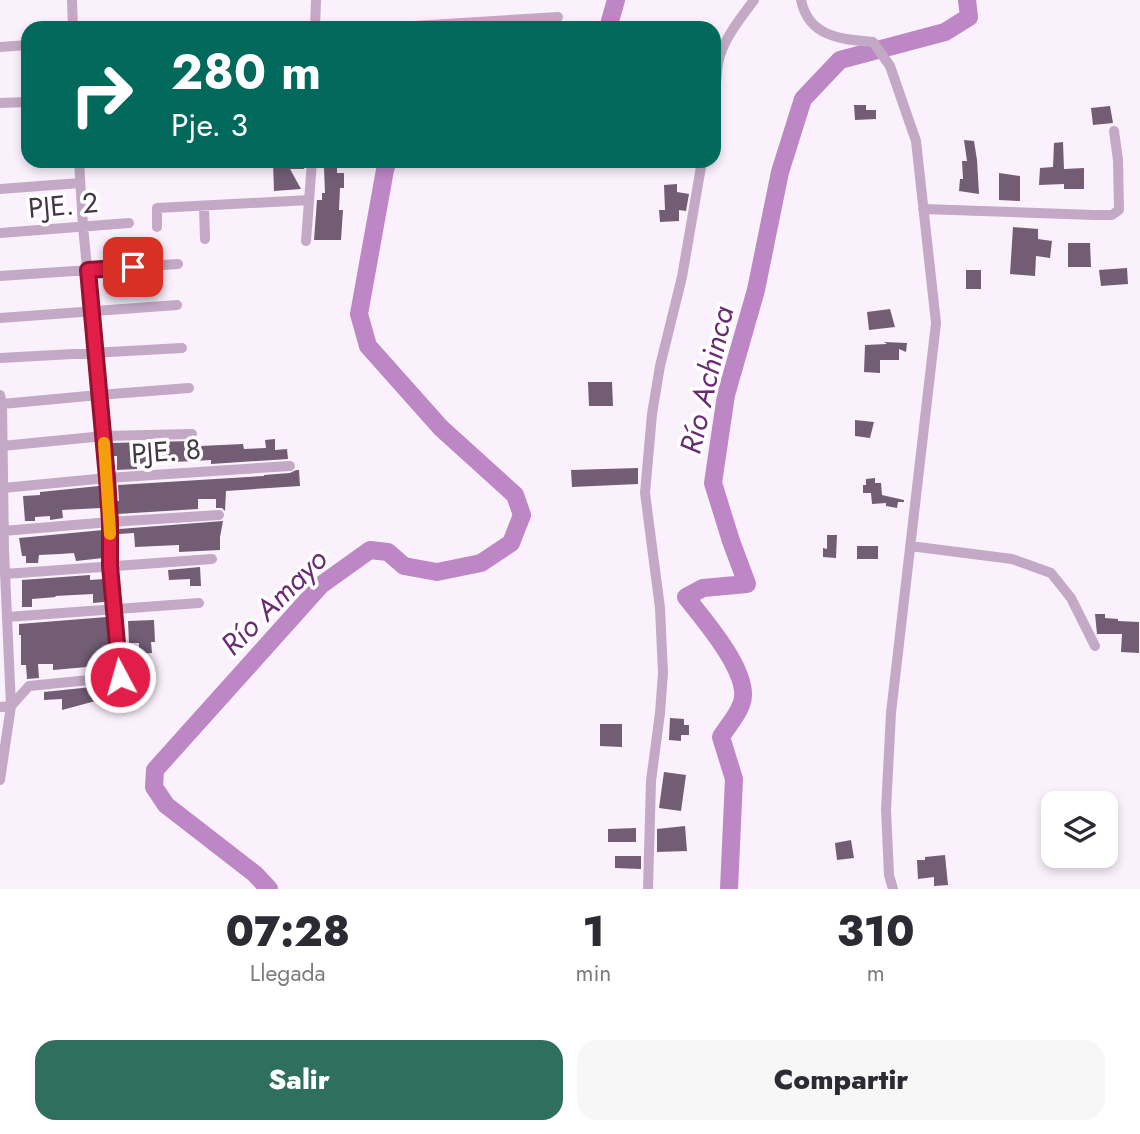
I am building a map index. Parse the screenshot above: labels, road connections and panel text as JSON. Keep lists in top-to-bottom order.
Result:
{
  "streets": {
    "street": ["PJE. 2", "PJE. 8"]
  },
  "water": ["Río Achinca", "Río Amayo"],
  "page": {
    "turn": ["280 m", "Pje. 3"],
    "eta": [
      "07:28",
      "Llegada",
      "1",
      "min",
      "310",
      "m"
    ],
    "buttons": ["Salir", "Compartir"]
  }
}
